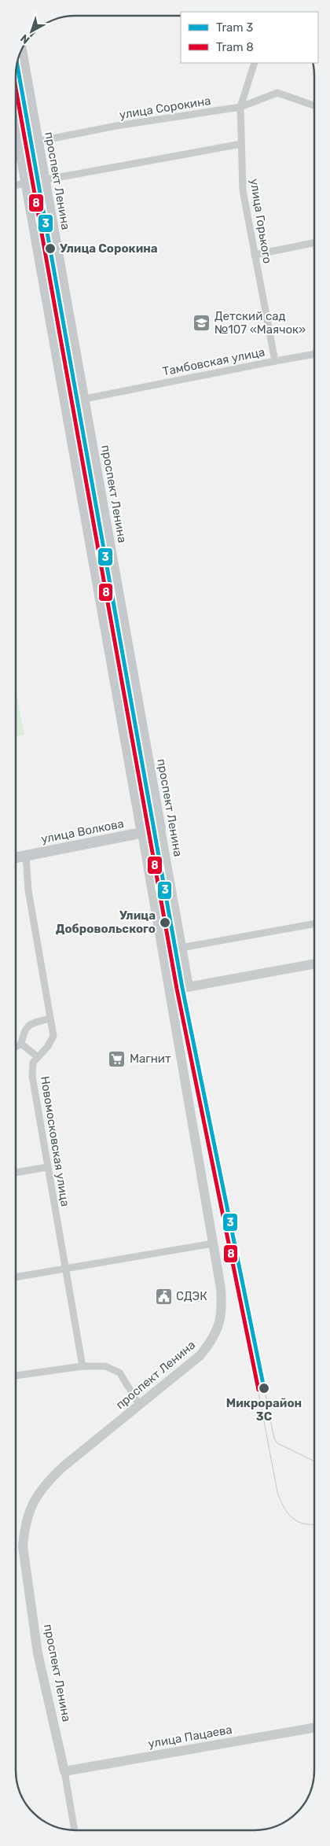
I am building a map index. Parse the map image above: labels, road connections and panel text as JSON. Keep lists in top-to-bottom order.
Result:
{
  "streets": {
    "main road": ["проспект Ленина", "улица Волкова"],
    "street": [
      "улица Сорокина",
      "улица Горького",
      "Тамбовская улица",
      "Новомосковская улица",
      "улица Пацаева"
    ]
  },
  "crossings": [
    ["улица Сорокина", "проспект Ленина"],
    ["улица Сорокина", "улица Горького"],
    ["проспект Ленина", "Тамбовская улица"],
    ["проспект Ленина", "улица Волкова"],
    ["проспект Ленина", "улица Пацаева"],
    ["улица Горького", "Тамбовская улица"],
    ["улица Волкова", "Новомосковская улица"]
  ],
  "places": {
    "other": ["Улица Сорокина", "Улица Добровольского", "Микрорайон 3С"],
    "school or university": ["Детский сад №107 «Маячок»"],
    "supermarket": ["Магнит"],
    "public building": ["СДЭК"]
  },
  "lines": ["tram line 3", "tram line 8"],
  "legend": ["Tram 3", "Tram 8"],
  "north": "bottom left"
}
